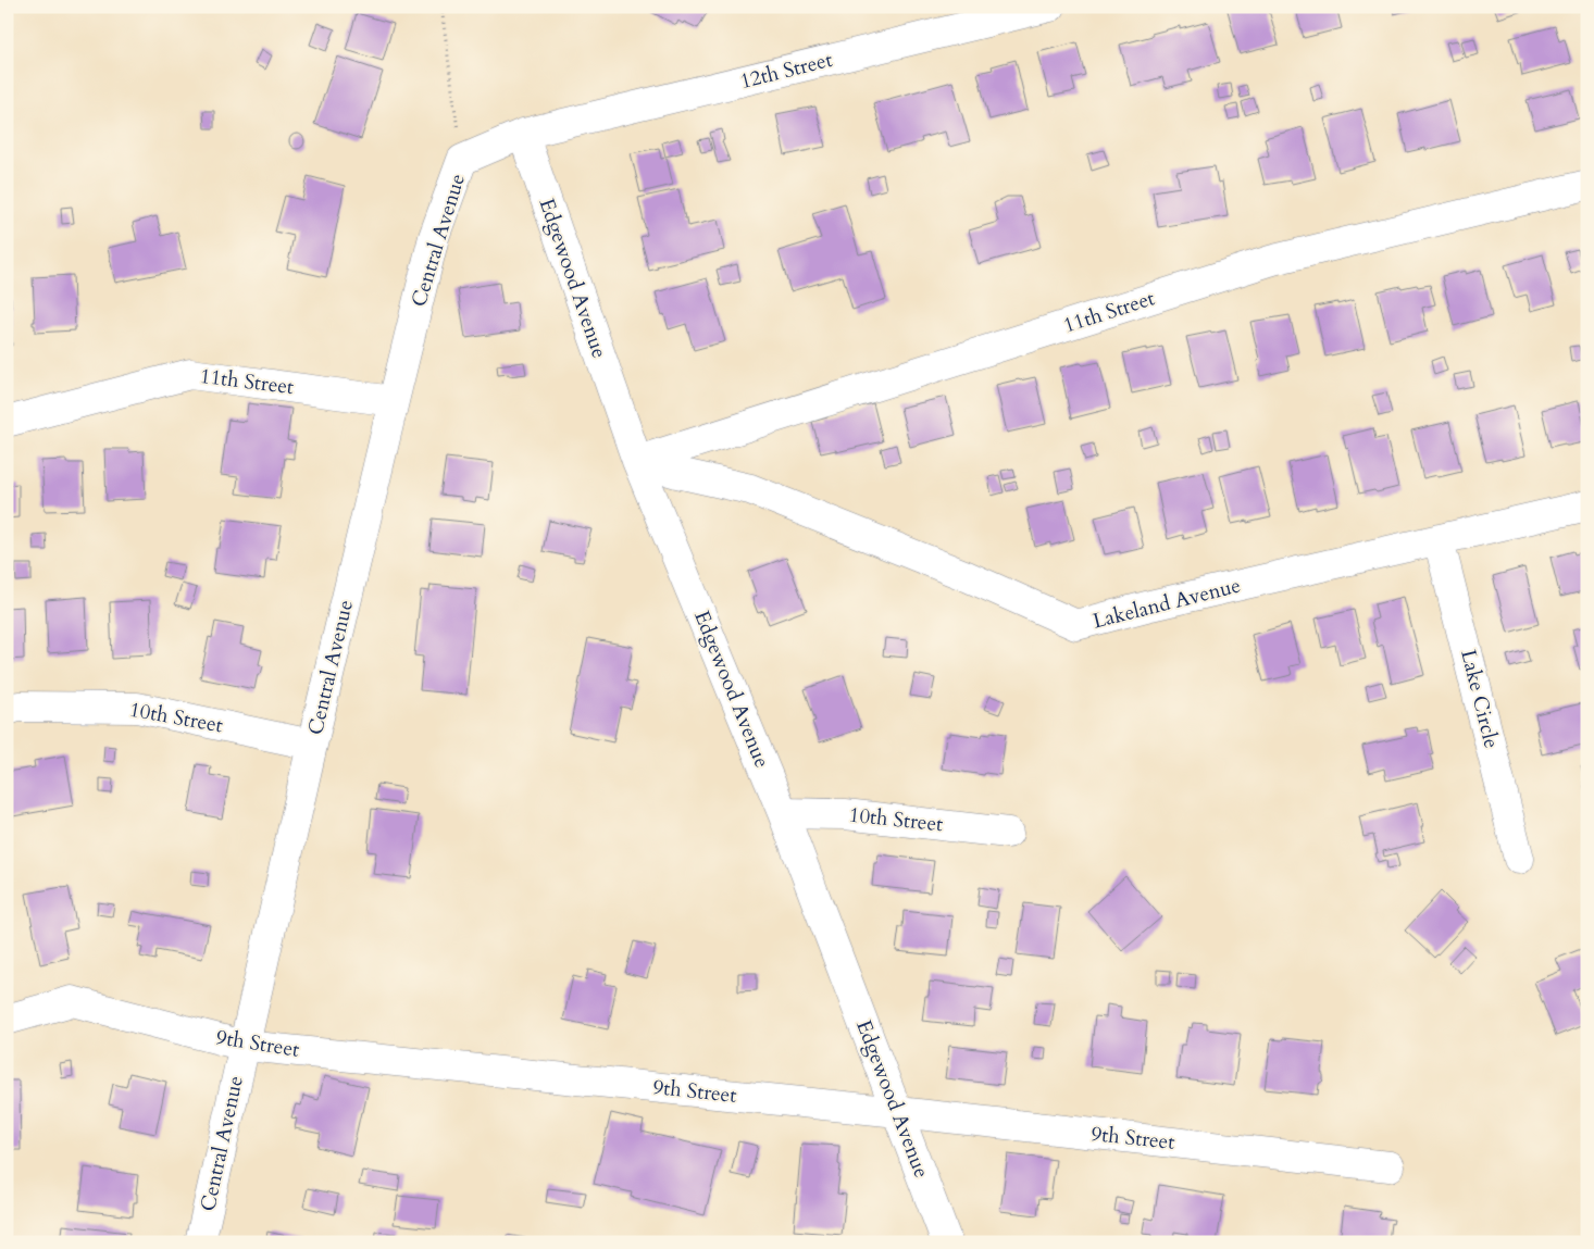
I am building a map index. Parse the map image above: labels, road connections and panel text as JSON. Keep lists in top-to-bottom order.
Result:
{
  "streets": {
    "street": [
      "12th Street",
      "Central Avenue",
      "Edgewood Avenue",
      "11th Street",
      "Lakeland Avenue",
      "Lake Circle",
      "10th Street",
      "9th Street"
    ]
  },
  "crossings": [
    ["12th Street", "Central Avenue"],
    ["12th Street", "Edgewood Avenue"],
    ["Central Avenue", "Edgewood Avenue"],
    ["Central Avenue", "11th Street"],
    ["Central Avenue", "10th Street"],
    ["Central Avenue", "9th Street"],
    ["Edgewood Avenue", "11th Street"],
    ["Edgewood Avenue", "Lakeland Avenue"],
    ["Edgewood Avenue", "10th Street"],
    ["Edgewood Avenue", "9th Street"],
    ["11th Street", "Lakeland Avenue"],
    ["Lakeland Avenue", "Lake Circle"]
  ]
}
